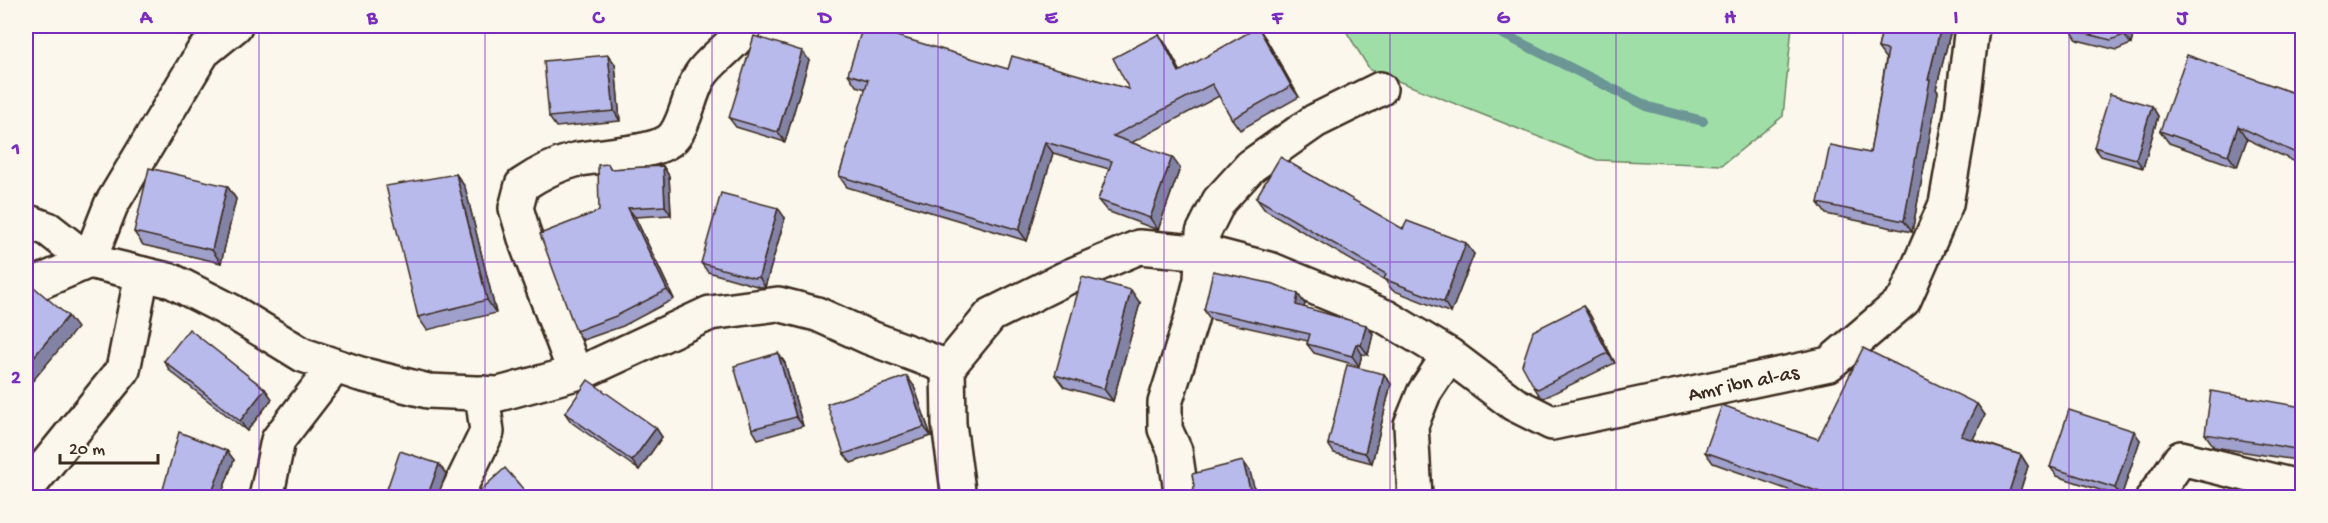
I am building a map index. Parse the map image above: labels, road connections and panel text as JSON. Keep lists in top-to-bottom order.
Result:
{
  "streets": {
    "street": ["Amr ibn al-as"]
  },
  "scale_bar": "20 m",
  "grid": {
    "columns": [
      "A",
      "B",
      "C",
      "D",
      "E",
      "F",
      "G",
      "H",
      "I",
      "J"
    ],
    "rows": ["1", "2"]
  }
}
